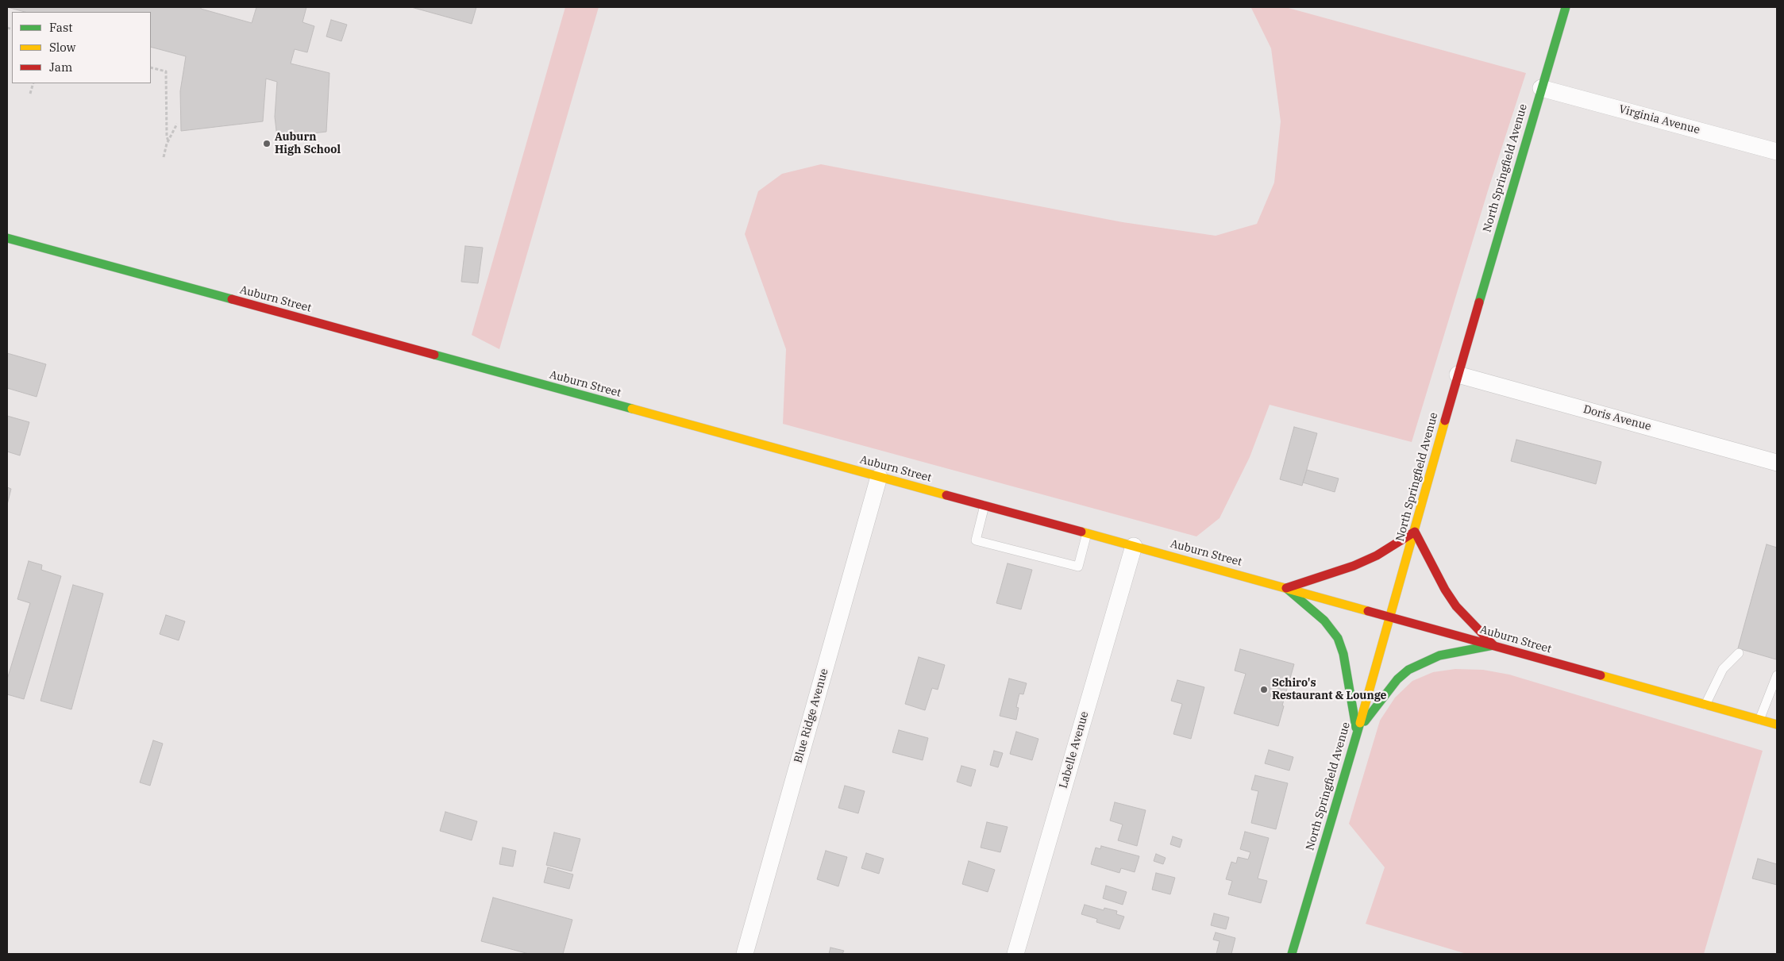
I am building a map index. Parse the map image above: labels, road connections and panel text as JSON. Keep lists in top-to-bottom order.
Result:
{
  "streets": {
    "main road": ["North Springfield Avenue", "Auburn Street"],
    "street": [
      "Virginia Avenue",
      "Doris Avenue",
      "Blue Ridge Avenue",
      "Labelle Avenue"
    ]
  },
  "crossings": [
    ["Virginia Avenue", "North Springfield Avenue"],
    ["North Springfield Avenue", "Auburn Street"],
    ["North Springfield Avenue", "Doris Avenue"],
    ["Auburn Street", "Blue Ridge Avenue"],
    ["Auburn Street", "Labelle Avenue"]
  ],
  "places": ["Auburn High School", "Schiro's Restaurant & Lounge"],
  "legend": ["Fast", "Slow", "Jam"]
}
